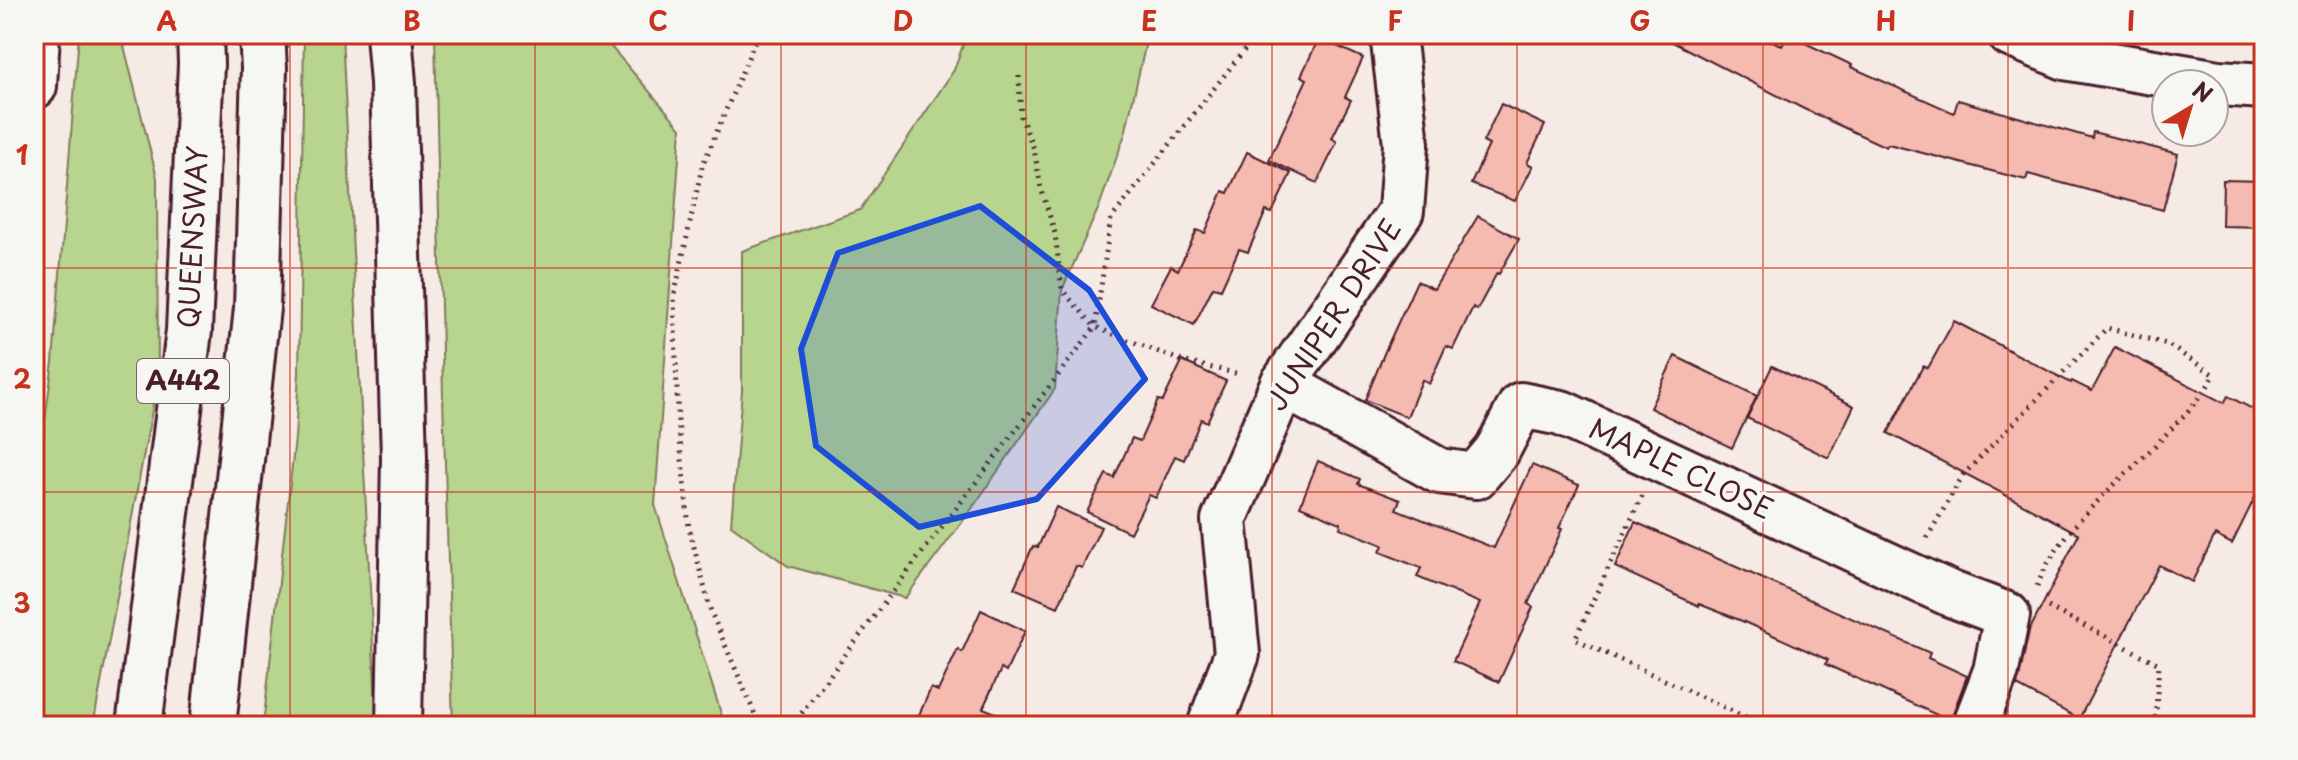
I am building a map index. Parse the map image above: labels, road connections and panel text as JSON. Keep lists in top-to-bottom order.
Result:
{
  "streets": {
    "main road": [
      "QUEENSWAY",
      "JUNIPER DRIVE",
      "A442",
      "MAPLE CLOSE"
    ]
  },
  "crossings": [
    ["JUNIPER DRIVE", "MAPLE CLOSE"]
  ],
  "north": "top right",
  "grid": {
    "columns": [
      "A",
      "B",
      "C",
      "D",
      "E",
      "F",
      "G",
      "H",
      "I"
    ],
    "rows": ["1", "2", "3"]
  }
}
